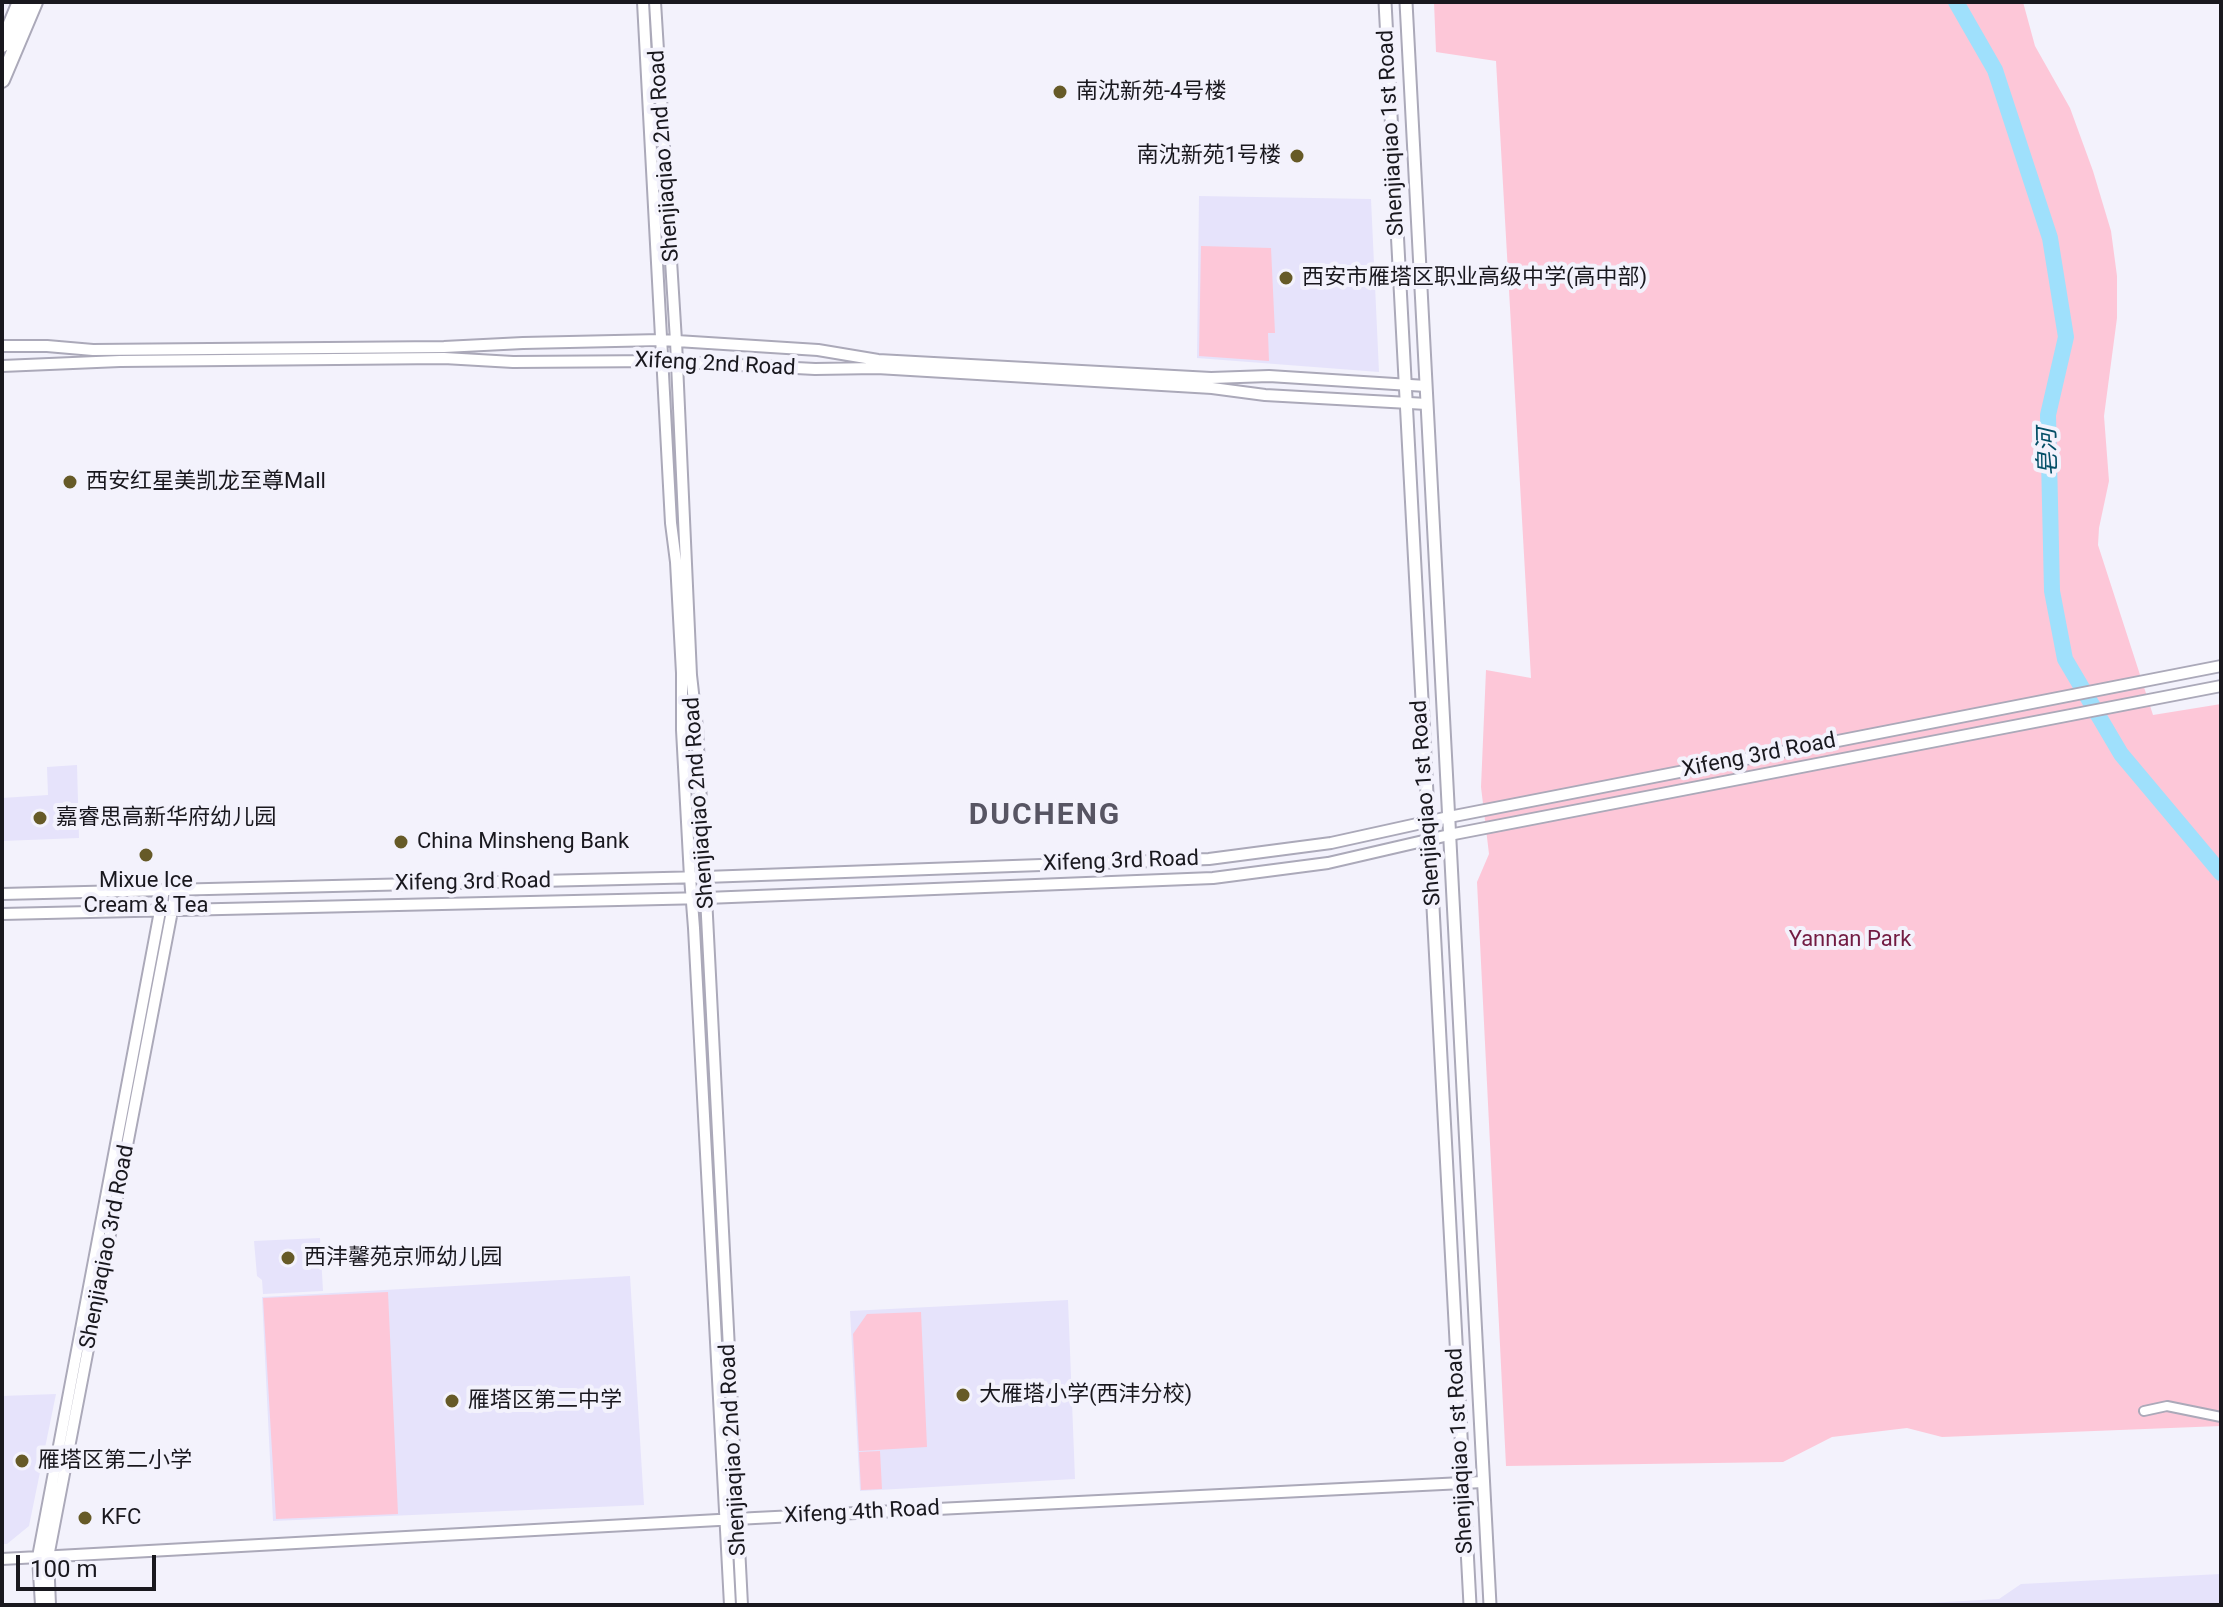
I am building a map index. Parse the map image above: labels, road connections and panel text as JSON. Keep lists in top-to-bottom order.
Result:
{
  "streets": {
    "main road": ["Shenjiaqiao 1st Road"],
    "street": [
      "Shenjiaqiao 2nd Road",
      "Xifeng 2nd Road",
      "Xifeng 3rd Road",
      "Shenjiaqiao 3rd Road",
      "Xifeng 4th Road"
    ]
  },
  "crossings": [
    ["Shenjiaqiao 1st Road", "Xifeng 2nd Road"],
    ["Shenjiaqiao 1st Road", "Xifeng 3rd Road"],
    ["Shenjiaqiao 1st Road", "Xifeng 4th Road"],
    ["Shenjiaqiao 2nd Road", "Xifeng 2nd Road"],
    ["Shenjiaqiao 2nd Road", "Xifeng 3rd Road"],
    ["Shenjiaqiao 2nd Road", "Xifeng 4th Road"],
    ["Xifeng 3rd Road", "Shenjiaqiao 3rd Road"],
    ["Shenjiaqiao 3rd Road", "Xifeng 4th Road"]
  ],
  "districts": ["DUCHENG"],
  "water": ["皂河"],
  "parks": ["Yannan Park"],
  "places": [
    "南沈新苑-4号楼",
    "南沈新苑1号楼",
    "西安市雁塔区职业高级中学(高中部)",
    "西安红星美凯龙至尊Mall",
    "嘉睿思高新华府幼儿园",
    "China Minsheng Bank",
    "Mixue Ice Cream & Tea",
    "西沣馨苑京师幼儿园",
    "大雁塔小学(西沣分校)",
    "雁塔区第二中学",
    "雁塔区第二小学",
    "KFC"
  ],
  "scale_bar": "100 m"
}
